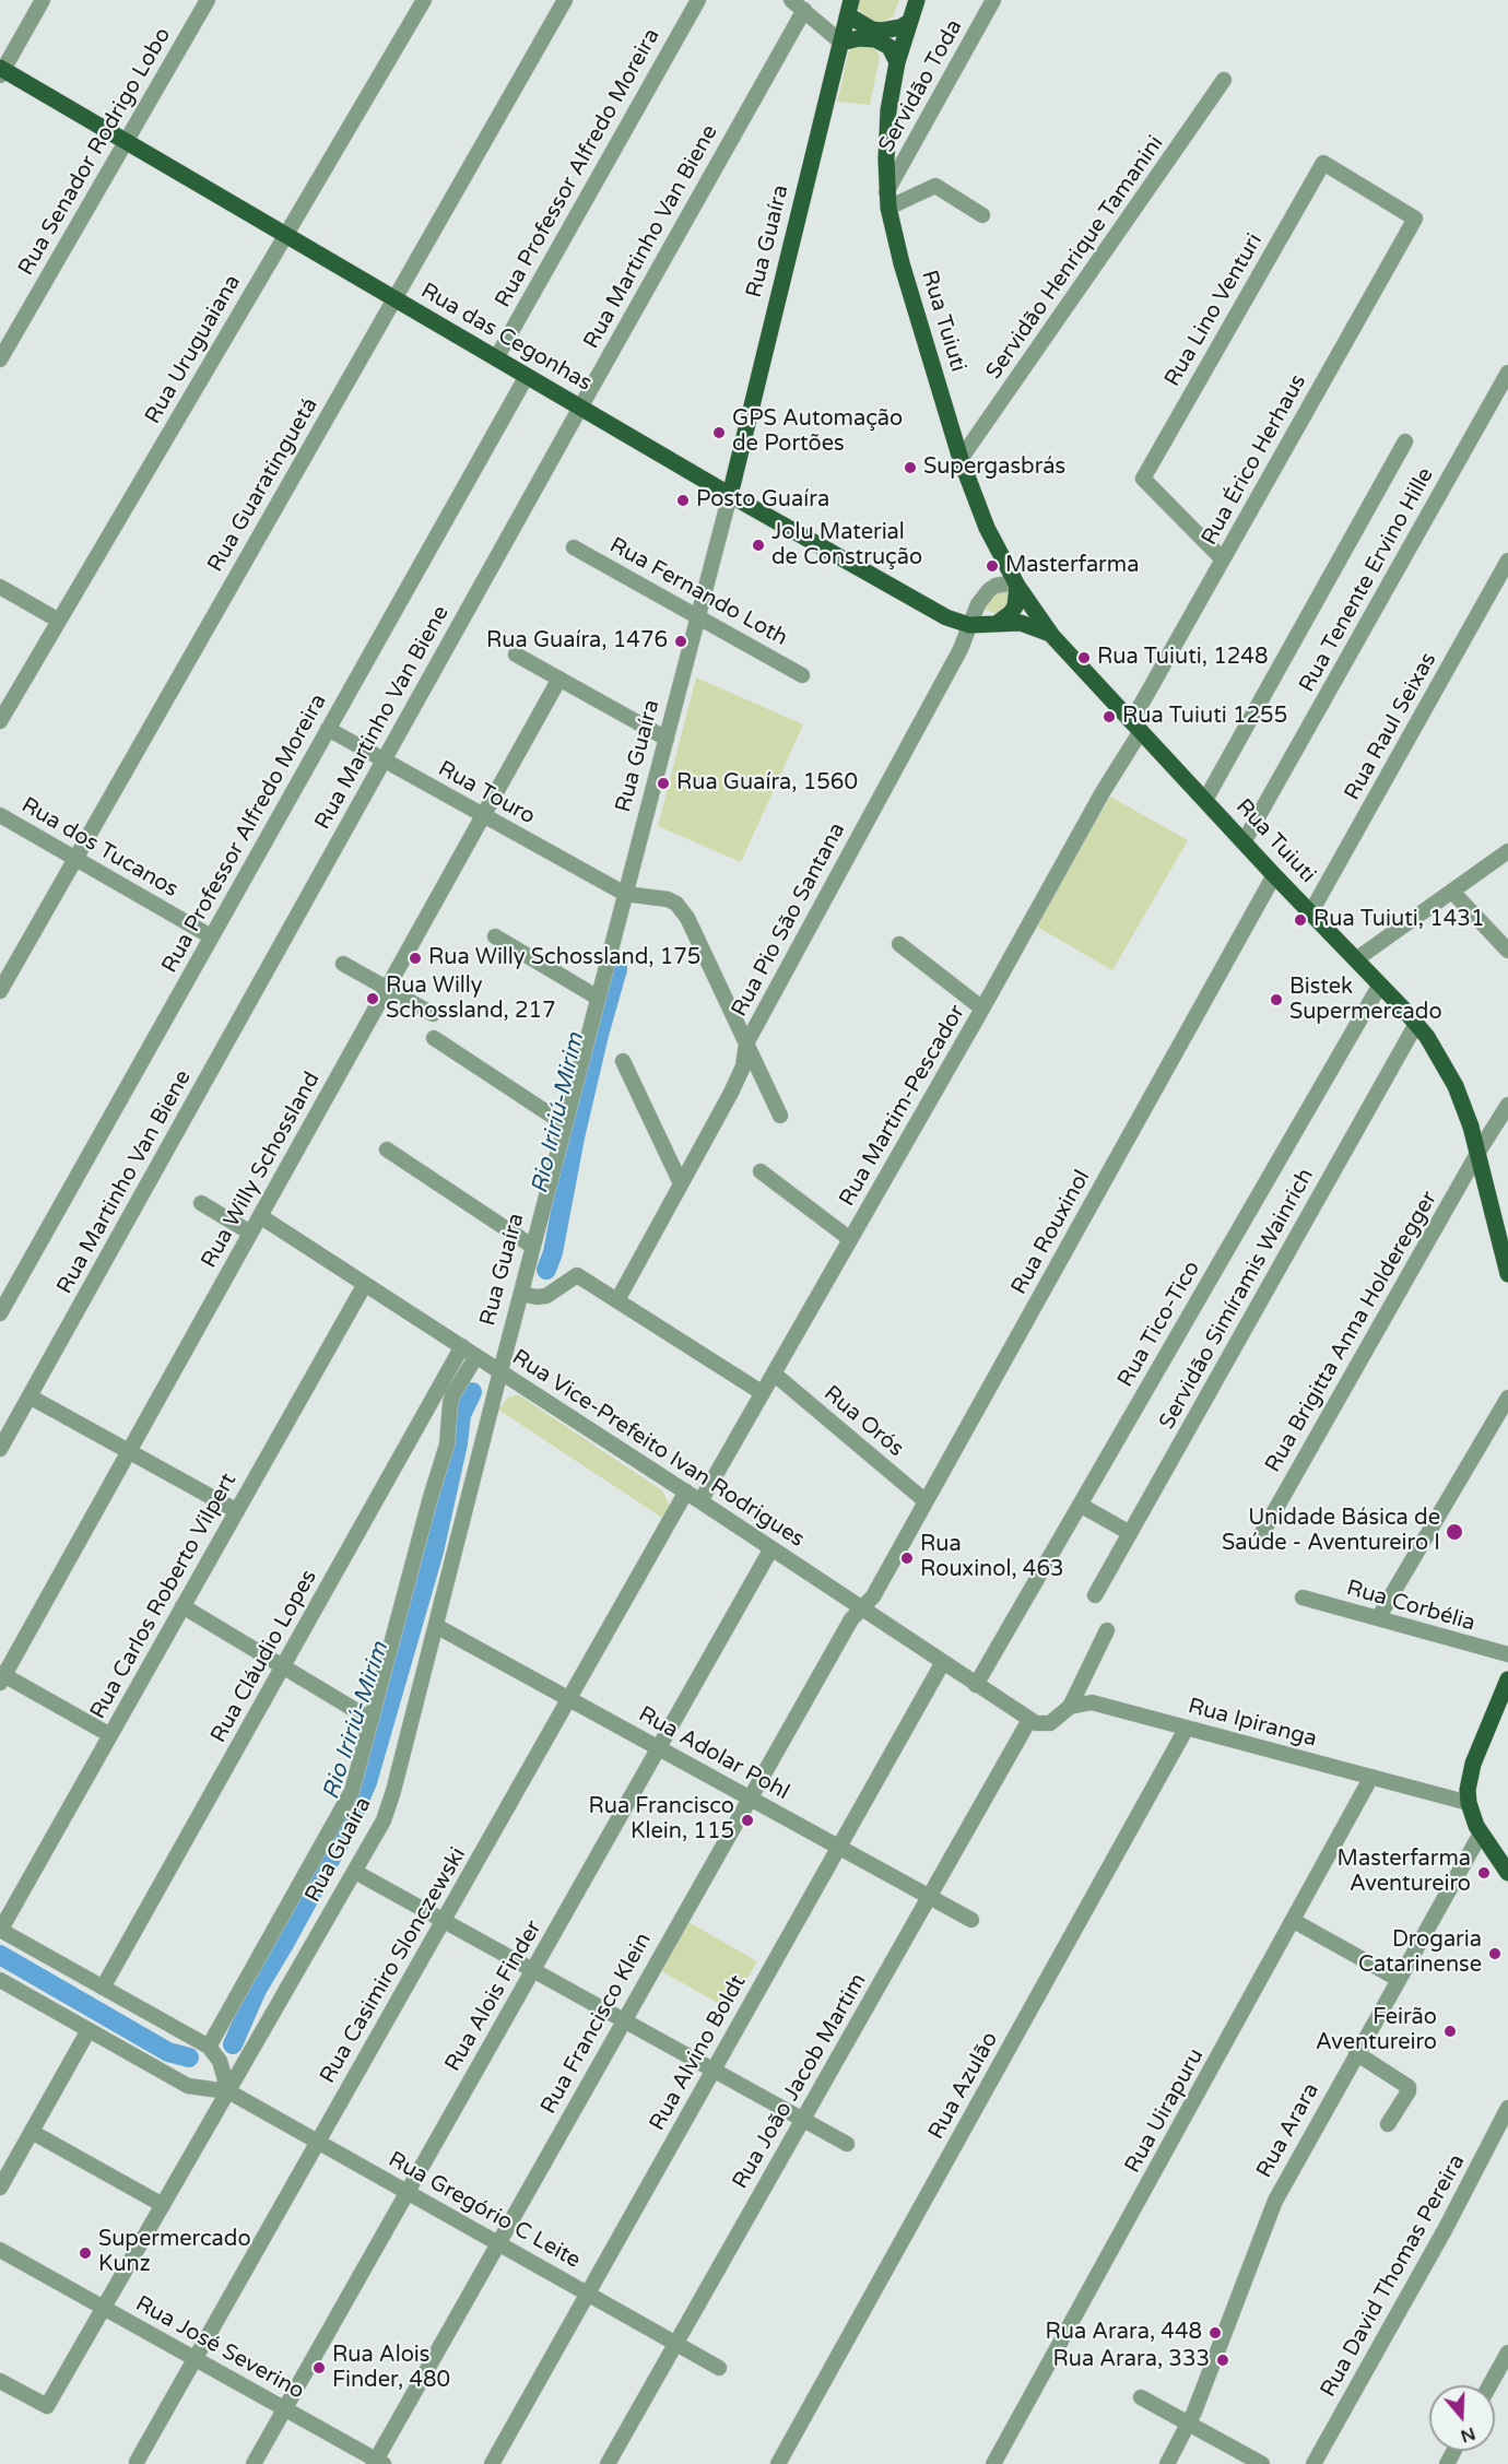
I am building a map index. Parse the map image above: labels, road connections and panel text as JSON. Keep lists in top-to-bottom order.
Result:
{
  "streets": {
    "main road": ["Rua Guaíra", "Rua Tuiuti", "Rua das Cegonhas"],
    "street": [
      "Servidão Toda",
      "Rua Senador Rodrigo Lobo",
      "Rua Professor Alfredo Moreira",
      "Rua Martinho Van Biene",
      "Servidão Henrique Tamanini",
      "Rua Lino Venturi",
      "Rua Uruguaiana",
      "Rua Érico Herhaus",
      "Rua Guaratinguetá",
      "Rua Tenente Ervino Hille",
      "Rua Fernando Loth",
      "Rua Raul Seixas",
      "Rua Touro",
      "Rua dos Tucanos",
      "Rua Pio São Santana",
      "Rua Martim-Pescador",
      "Rua Willy Schossland",
      "Rua Rouxinol",
      "Servidão Simíramis Wainrich",
      "Rua Tico-Tico",
      "Rua Brigitta Anna Holderegger",
      "Rua Orós",
      "Rua Vice-Prefeito Ivan Rodrigues",
      "Rua Carlos Roberto Vilpert",
      "Rua Corbélia",
      "Rua Cláudio Lopes",
      "Rua Ipiranga",
      "Rua Adolar Pohl",
      "Rua Casimiro Slonczewski",
      "Rua Alois Finder",
      "Rua Francisco Klein",
      "Rua Alvino Boldt",
      "Rua João Jacob Martim",
      "Rua Azulão",
      "Rua Uirapuru",
      "Rua Arara",
      "Rua Gregório C Leite",
      "Rua David Thomas Pereira",
      "Rua José Severino"
    ]
  },
  "crossings": [
    ["Servidão Toda", "Rua Tuiuti"],
    ["Rua Senador Rodrigo Lobo", "Rua das Cegonhas"],
    ["Rua Professor Alfredo Moreira", "Rua das Cegonhas"],
    ["Rua Professor Alfredo Moreira", "Rua Touro"],
    ["Rua Professor Alfredo Moreira", "Rua dos Tucanos"],
    ["Rua Martinho Van Biene", "Rua das Cegonhas"],
    ["Rua Martinho Van Biene", "Rua Touro"],
    ["Rua Guaíra", "Rua das Cegonhas"],
    ["Rua Guaíra", "Rua Fernando Loth"],
    ["Rua Guaíra", "Rua Touro"],
    ["Rua Guaíra", "Rua Vice-Prefeito Ivan Rodrigues"],
    ["Rua Guaíra", "Rua Adolar Pohl"],
    ["Rua Guaíra", "Rua Gregório C Leite"],
    ["Rua Guaíra", "Rua José Severino"],
    ["Servidão Henrique Tamanini", "Rua Tuiuti"],
    ["Rua Lino Venturi", "Rua Érico Herhaus"],
    ["Rua Tuiuti", "Rua das Cegonhas"],
    ["Rua Tuiuti", "Rua Érico Herhaus"],
    ["Rua Tuiuti", "Rua Tenente Ervino Hille"],
    ["Rua Tuiuti", "Rua Raul Seixas"],
    ["Rua Tuiuti", "Rua Pio São Santana"],
    ["Rua Tuiuti", "Rua Martim-Pescador"],
    ["Rua Tuiuti", "Rua Rouxinol"],
    ["Rua Tuiuti", "Servidão Simíramis Wainrich"],
    ["Rua Tuiuti", "Rua Tico-Tico"],
    ["Rua Tuiuti", "Rua Brigitta Anna Holderegger"],
    ["Rua das Cegonhas", "Rua Uruguaiana"],
    ["Rua das Cegonhas", "Rua Guaratinguetá"],
    ["Rua das Cegonhas", "Rua Pio São Santana"],
    ["Rua Érico Herhaus", "Rua Martim-Pescador"],
    ["Rua Guaratinguetá", "Rua dos Tucanos"],
    ["Rua Touro", "Rua Willy Schossland"],
    ["Rua Martim-Pescador", "Rua Orós"],
    ["Rua Martim-Pescador", "Rua Vice-Prefeito Ivan Rodrigues"],
    ["Rua Willy Schossland", "Rua Vice-Prefeito Ivan Rodrigues"],
    ["Rua Rouxinol", "Rua Orós"],
    ["Rua Rouxinol", "Rua Vice-Prefeito Ivan Rodrigues"],
    ["Rua Rouxinol", "Rua Francisco Klein"],
    ["Rua Tico-Tico", "Rua Vice-Prefeito Ivan Rodrigues"],
    ["Rua Vice-Prefeito Ivan Rodrigues", "Rua Carlos Roberto Vilpert"],
    ["Rua Vice-Prefeito Ivan Rodrigues", "Rua Cláudio Lopes"],
    ["Rua Vice-Prefeito Ivan Rodrigues", "Rua Casimiro Slonczewski"],
    ["Rua Vice-Prefeito Ivan Rodrigues", "Rua Alois Finder"],
    ["Rua Vice-Prefeito Ivan Rodrigues", "Rua Francisco Klein"],
    ["Rua Vice-Prefeito Ivan Rodrigues", "Rua Alvino Boldt"],
    ["Rua Vice-Prefeito Ivan Rodrigues", "Rua João Jacob Martim"],
    ["Rua Ipiranga", "Rua Azulão"],
    ["Rua Ipiranga", "Rua Uirapuru"],
    ["Rua Adolar Pohl", "Rua Casimiro Slonczewski"],
    ["Rua Adolar Pohl", "Rua Alois Finder"],
    ["Rua Adolar Pohl", "Rua Francisco Klein"],
    ["Rua Adolar Pohl", "Rua Alvino Boldt"],
    ["Rua Adolar Pohl", "Rua João Jacob Martim"],
    ["Rua Casimiro Slonczewski", "Rua Gregório C Leite"],
    ["Rua Casimiro Slonczewski", "Rua José Severino"],
    ["Rua Alois Finder", "Rua Gregório C Leite"],
    ["Rua Alois Finder", "Rua José Severino"],
    ["Rua Francisco Klein", "Rua Gregório C Leite"],
    ["Rua Francisco Klein", "Rua José Severino"],
    ["Rua Alvino Boldt", "Rua Gregório C Leite"],
    ["Rua João Jacob Martim", "Rua Gregório C Leite"]
  ],
  "water": ["Rio Iririú-Mirim"],
  "places": [
    "GPS Automação de Portões",
    "Supergasbrás",
    "Posto Guaíra",
    "Jolu Material de Construção",
    "Masterfarma",
    "Rua Guaíra, 1476",
    "Rua Tuiuti, 1248",
    "Rua Tuiuti 1255",
    "Rua Guaíra, 1560",
    "Rua Tuiuti, 1431",
    "Rua Willy Schossland, 175",
    "Rua Willy Schossland, 217",
    "Bistek Supermercado",
    "Unidade Básica de Saúde - Aventureiro I",
    "Rua Rouxinol, 463",
    "Rua Francisco Klein, 115",
    "Masterfarma Aventureiro",
    "Drogaria Catarinense",
    "Feirão Aventureiro",
    "Supermercado Kunz",
    "Rua Arara, 448",
    "Rua Arara, 333",
    "Rua Alois Finder, 480"
  ],
  "north": "bottom"
}
